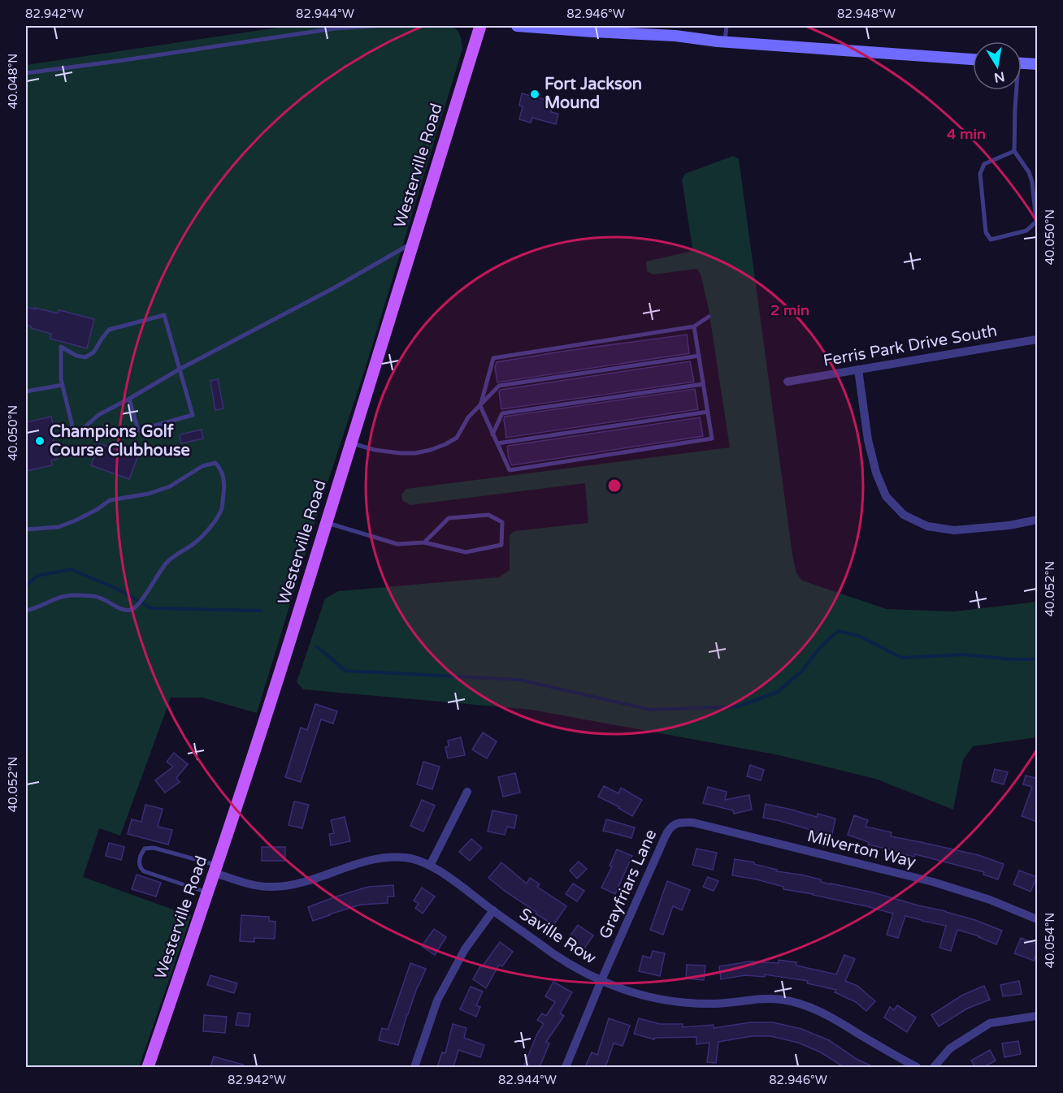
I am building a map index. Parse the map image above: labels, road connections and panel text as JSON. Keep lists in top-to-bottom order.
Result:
{
  "streets": {
    "main road": ["Westerville Road"],
    "street": [
      "Ferris Park Drive South",
      "Milverton Way",
      "Grayfriars Lane",
      "Saville Row"
    ]
  },
  "crossings": [
    ["Westerville Road", "Saville Row"],
    ["Milverton Way", "Grayfriars Lane"],
    ["Grayfriars Lane", "Saville Row"]
  ],
  "places": ["Fort Jackson Mound", "Champions Golf Course Clubhouse"],
  "north": "bottom",
  "coordinates": [
    "82.942°W",
    "82.944°W",
    "82.946°W",
    "82.948°W",
    "40.048°N",
    "40.050°N",
    "40.052°N",
    "40.054°N"
  ],
  "rings": ["4 min", "2 min"]
}
